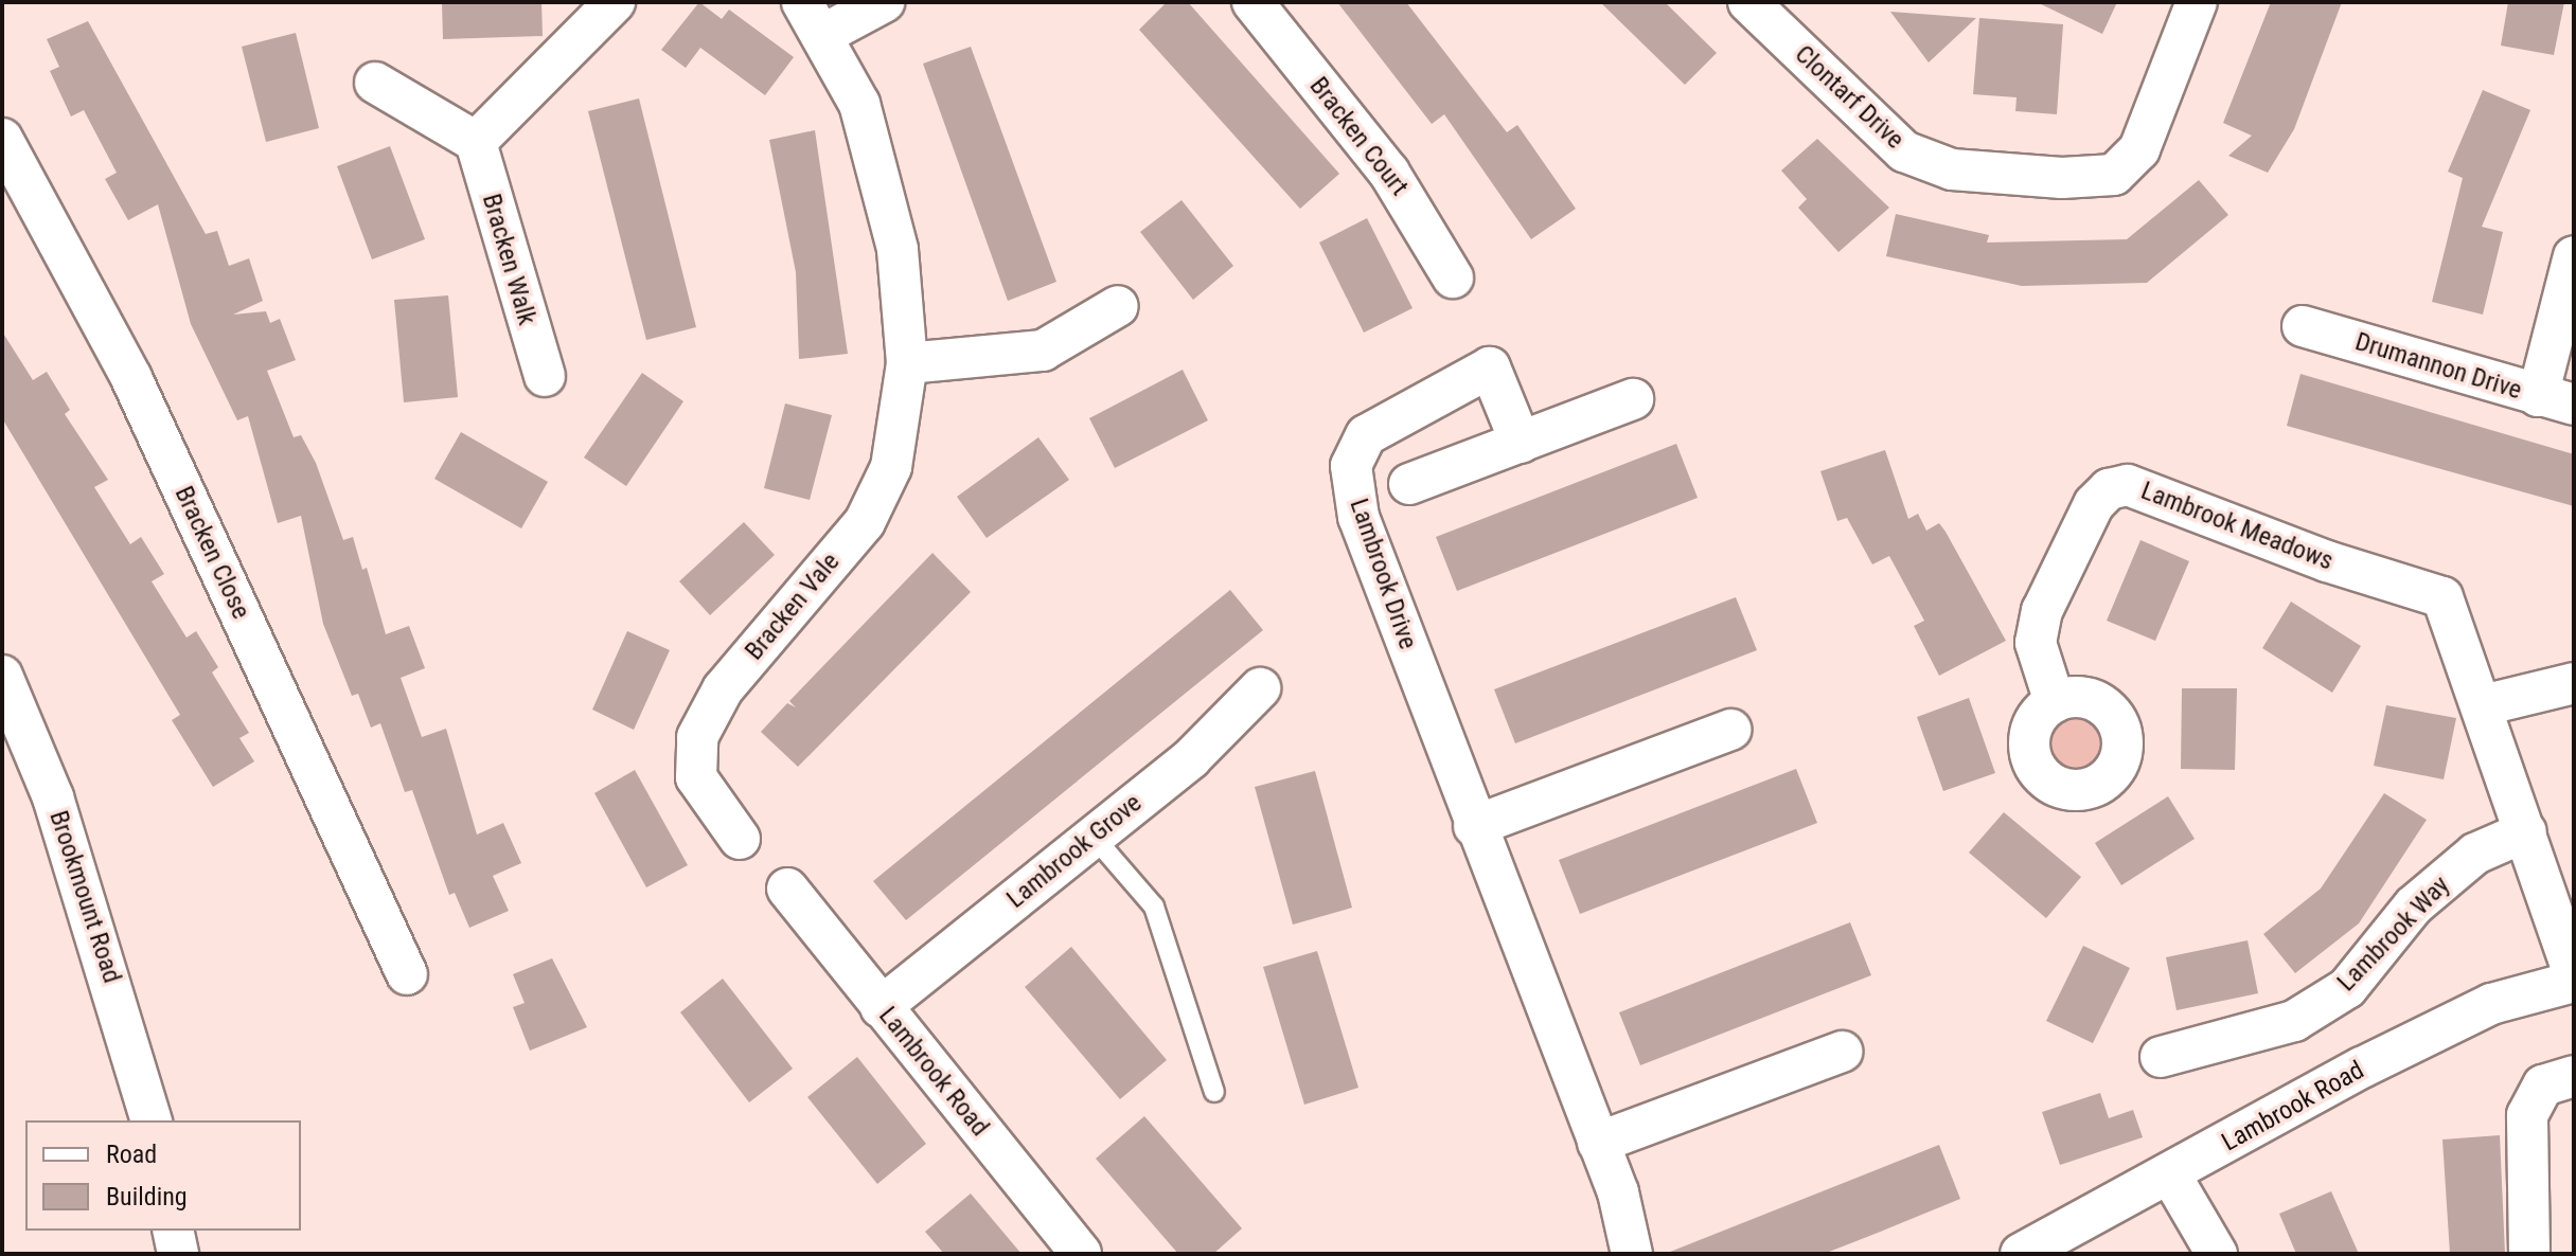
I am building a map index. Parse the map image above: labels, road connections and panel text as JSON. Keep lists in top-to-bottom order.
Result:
{
  "streets": {
    "street": [
      "Clontarf Drive",
      "Bracken Court",
      "Bracken Walk",
      "Drumannon Drive",
      "Lambrook Meadows",
      "Bracken Close",
      "Lambrook Drive",
      "Bracken Vale",
      "Lambrook Grove",
      "Brookmount Road",
      "Lambrook Way",
      "Lambrook Road"
    ]
  },
  "crossings": [
    ["Lambrook Grove", "Lambrook Road"]
  ],
  "legend": ["Road", "Building"]
}
